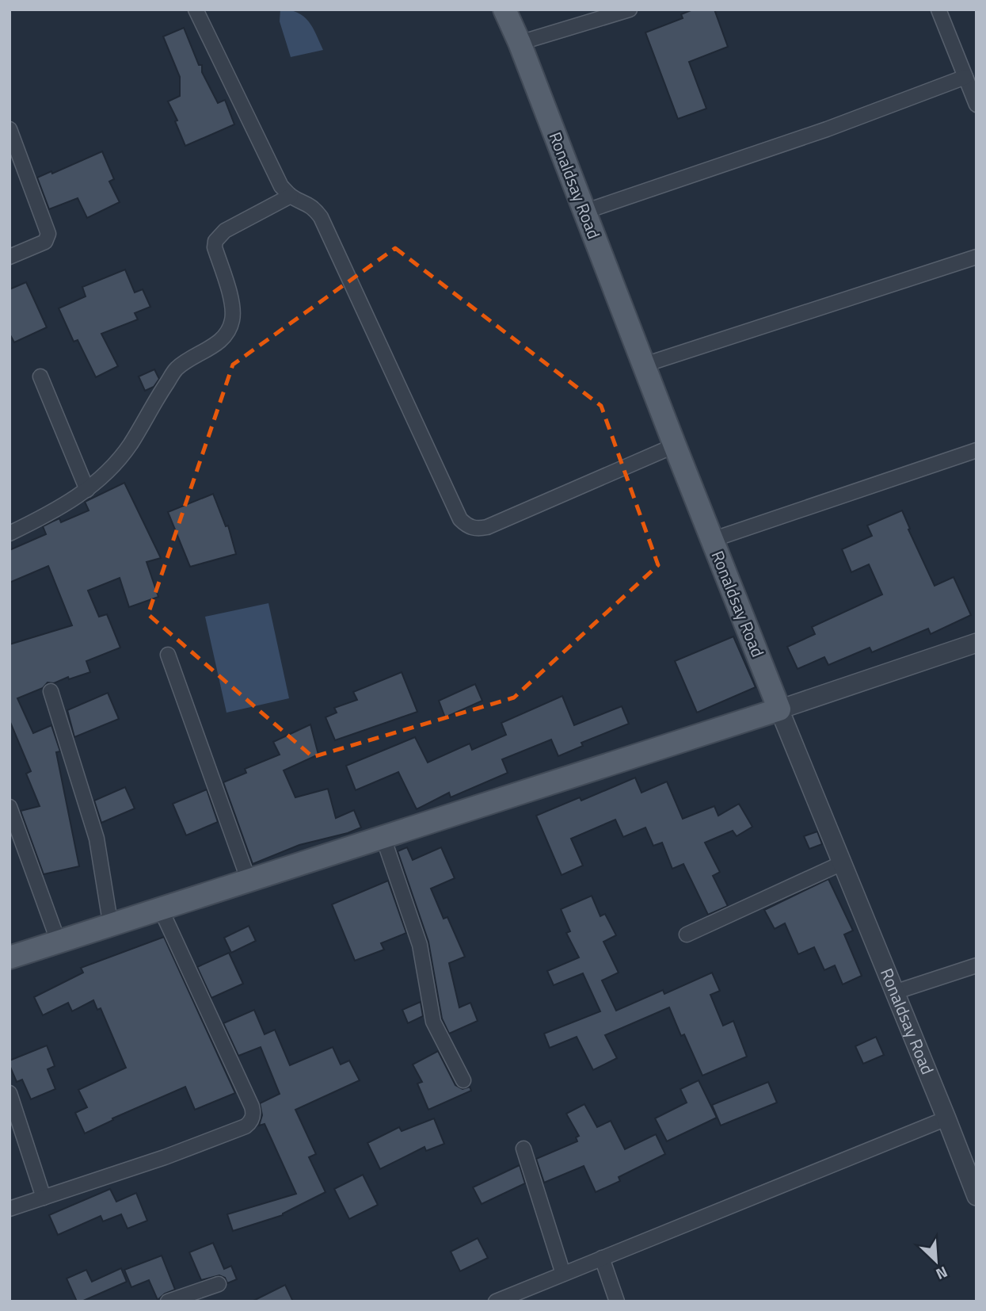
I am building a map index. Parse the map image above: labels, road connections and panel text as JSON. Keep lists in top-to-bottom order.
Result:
{
  "streets": {
    "main road": ["Ronaldsay Road"]
  },
  "north": "bottom right"
}
